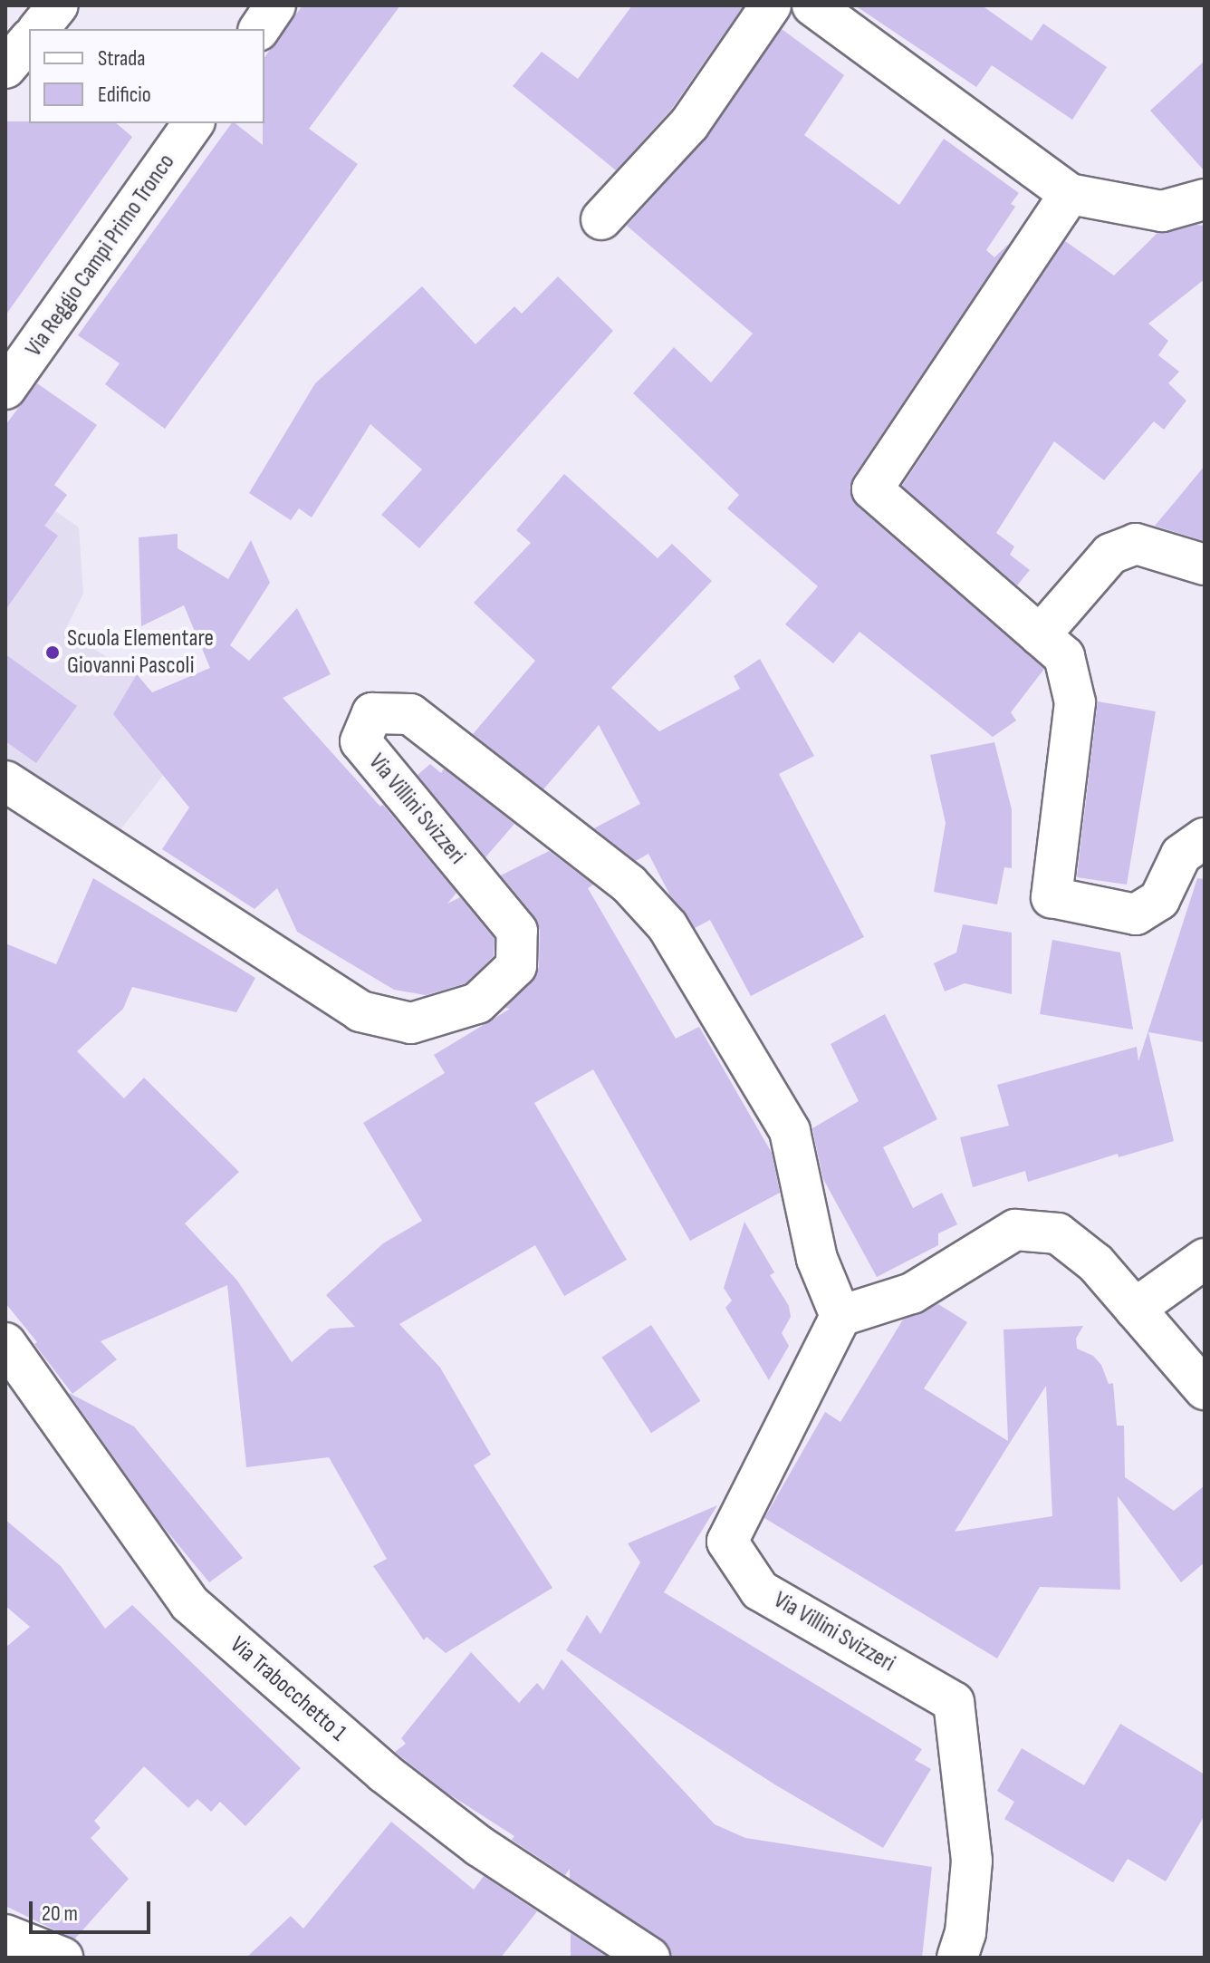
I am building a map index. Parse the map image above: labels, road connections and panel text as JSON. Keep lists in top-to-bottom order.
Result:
{
  "streets": {
    "street": ["Via Reggio Campi Primo Tronco", "Via Villini Svizzeri", "Via Trabocchetto 1"]
  },
  "places": ["Scuola Elementare Giovanni Pascoli"],
  "legend": ["Strada", "Edificio"],
  "scale_bar": "20 m"
}
